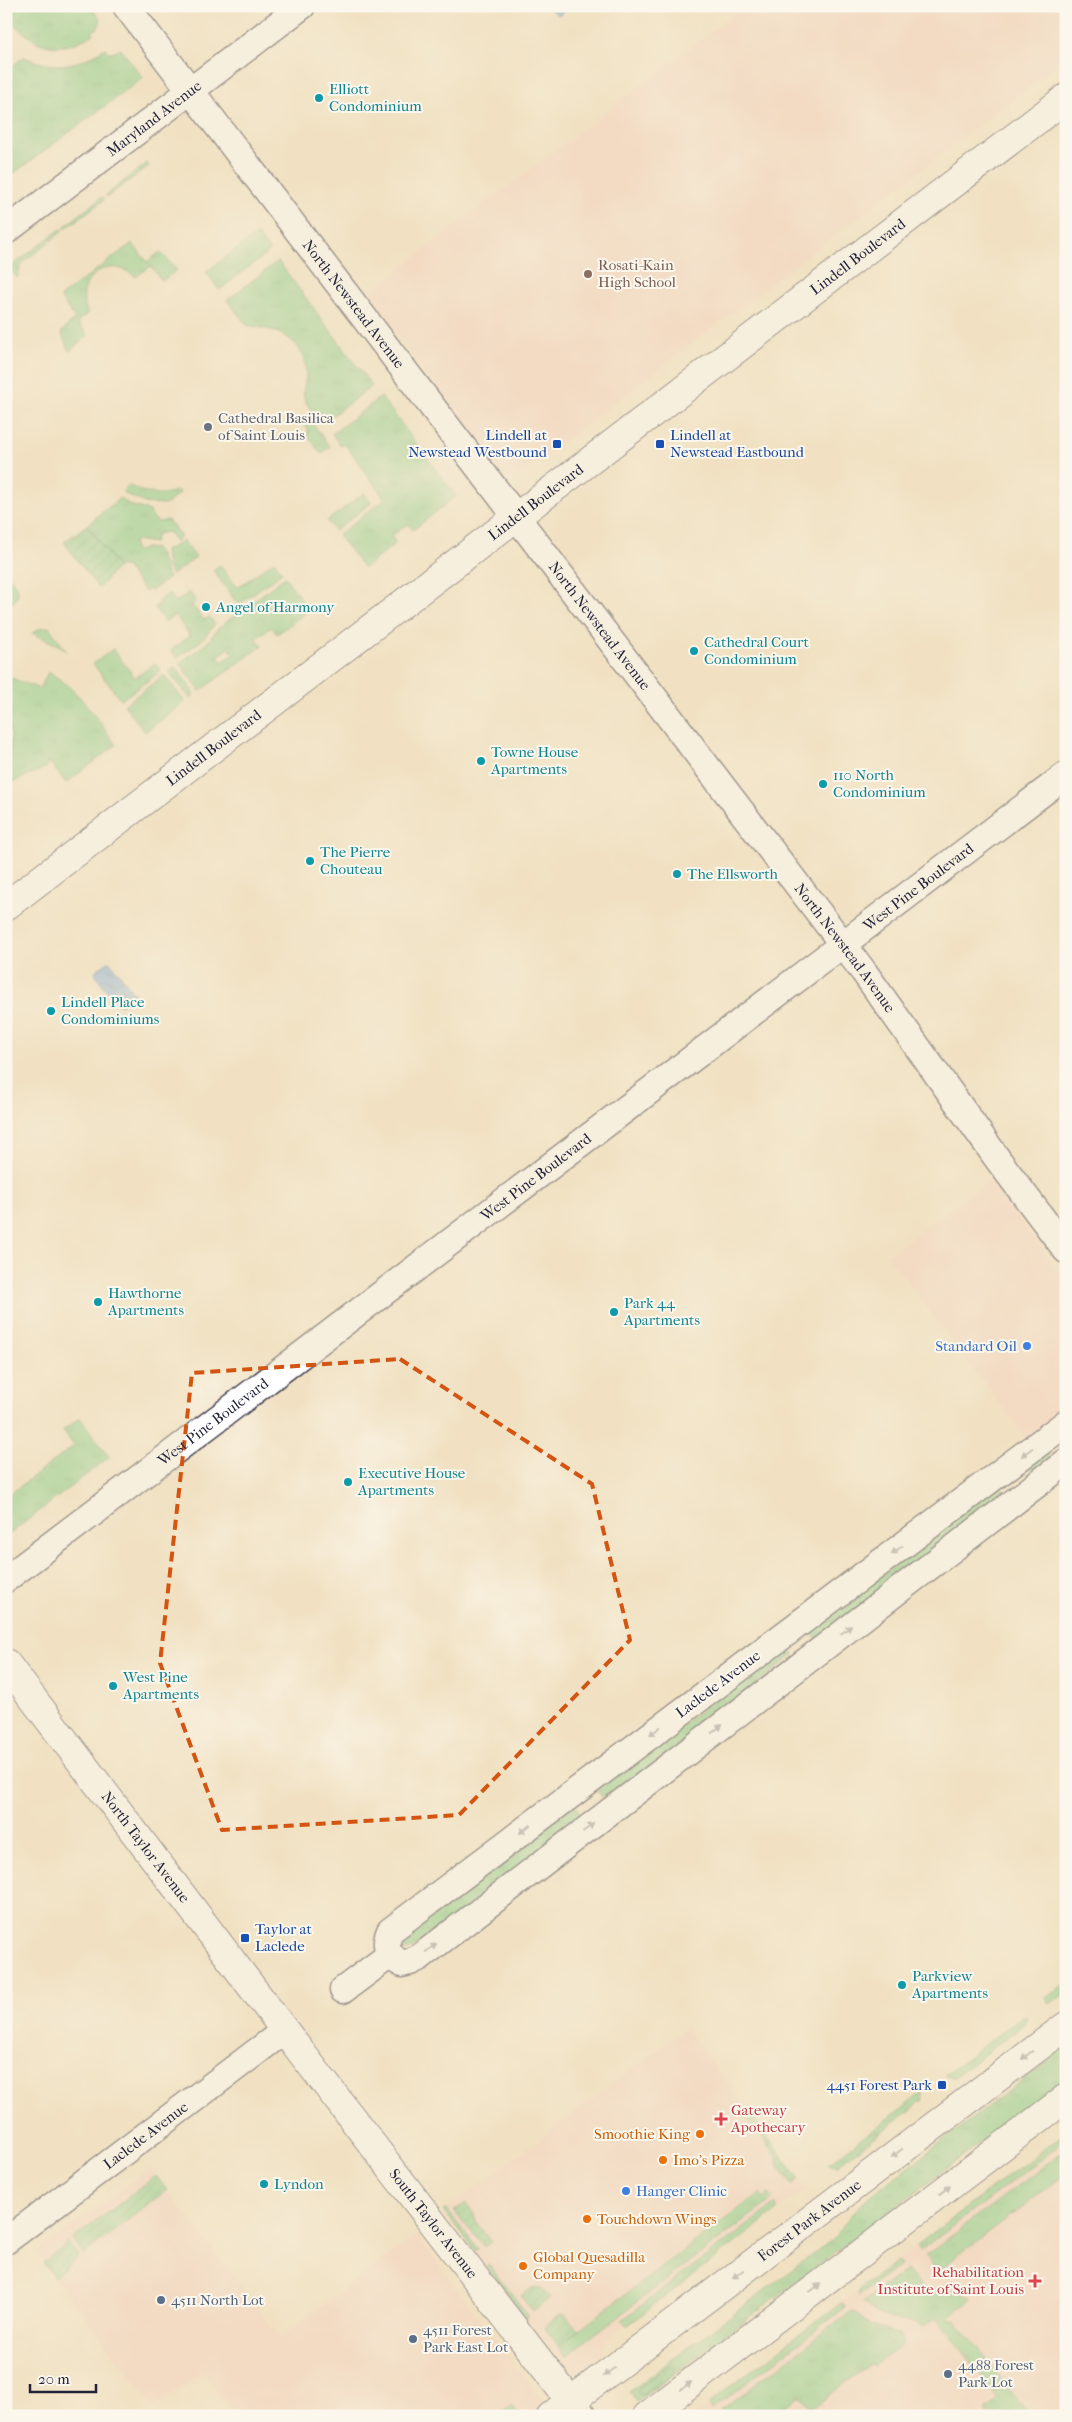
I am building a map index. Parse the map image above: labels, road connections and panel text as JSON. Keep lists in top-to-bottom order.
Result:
{
  "streets": {
    "main road": [
      "Lindell Boulevard",
      "North Taylor Avenue",
      "Forest Park Avenue",
      "South Taylor Avenue"
    ],
    "street": [
      "Maryland Avenue",
      "North Newstead Avenue",
      "West Pine Boulevard",
      "Laclede Avenue"
    ]
  },
  "crossings": [
    ["Maryland Avenue", "North Newstead Avenue"],
    ["Lindell Boulevard", "North Newstead Avenue"],
    ["North Newstead Avenue", "West Pine Boulevard"],
    ["Laclede Avenue", "North Taylor Avenue"],
    ["Laclede Avenue", "South Taylor Avenue"],
    ["North Taylor Avenue", "South Taylor Avenue"],
    ["Forest Park Avenue", "South Taylor Avenue"]
  ],
  "places": {
    "other": [
      "Elliott Condominium",
      "Rosati-Kain High School",
      "Cathedral Basilica of Saint Louis",
      "Angel of Harmony",
      "Cathedral Court Condominium",
      "Towne House Apartments",
      "110 North Condominium",
      "The Pierre Chouteau",
      "The Ellsworth",
      "Lindell Place Condominiums",
      "Hawthorne Apartments",
      "Park 44 Apartments",
      "Standard Oil",
      "Executive House Apartments",
      "West Pine Apartments",
      "Parkview Apartments",
      "Smoothie King",
      "Imo's Pizza",
      "Lyndon",
      "Hanger Clinic",
      "Touchdown Wings",
      "Global Quesadilla Company",
      "4511 North Lot",
      "4511 Forest Park East Lot",
      "4488 Forest Park Lot"
    ],
    "transit": [
      "Lindell at Newstead Westbound",
      "Lindell at Newstead Eastbound",
      "Taylor at Laclede",
      "4451 Forest Park"
    ],
    "health": ["Gateway Apothecary", "Rehabilitation Institute of Saint Louis"]
  },
  "scale_bar": "20 m"
}
